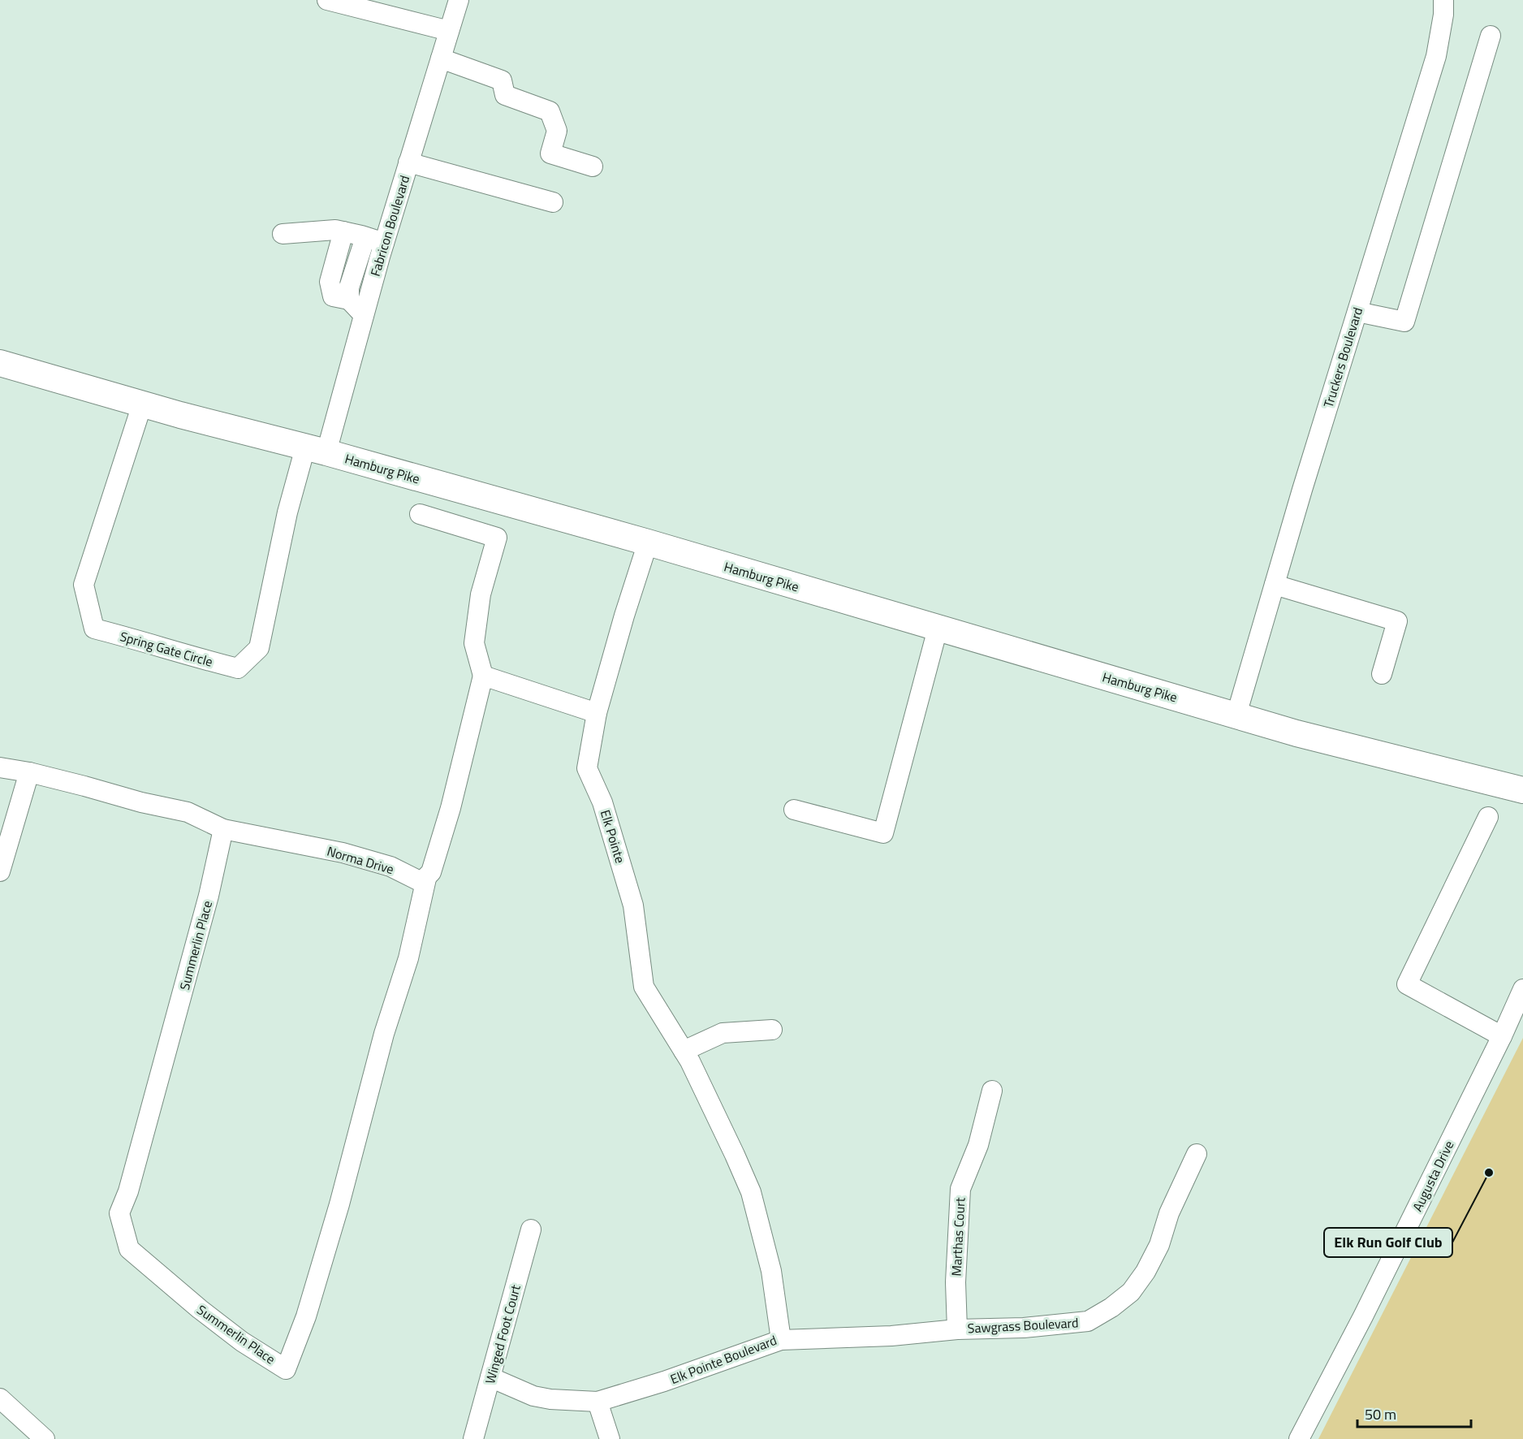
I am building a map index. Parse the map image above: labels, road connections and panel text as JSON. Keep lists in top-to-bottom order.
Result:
{
  "streets": {
    "main road": ["Hamburg Pike"],
    "street": [
      "Fabricon Boulevard",
      "Truckers Boulevard",
      "Spring Gate Circle",
      "Elk Pointe",
      "Norma Drive",
      "Summerlin Place",
      "Augusta Drive",
      "Marthas Court",
      "Sawgrass Boulevard",
      "Winged Foot Court",
      "Elk Pointe Boulevard"
    ]
  },
  "crossings": [
    ["Fabricon Boulevard", "Hamburg Pike"],
    ["Fabricon Boulevard", "Spring Gate Circle"],
    ["Truckers Boulevard", "Hamburg Pike"],
    ["Hamburg Pike", "Spring Gate Circle"],
    ["Hamburg Pike", "Elk Pointe"],
    ["Elk Pointe", "Elk Pointe Boulevard"],
    ["Norma Drive", "Summerlin Place"],
    ["Marthas Court", "Sawgrass Boulevard"],
    ["Sawgrass Boulevard", "Elk Pointe Boulevard"],
    ["Winged Foot Court", "Elk Pointe Boulevard"]
  ],
  "places": ["Elk Run Golf Club"],
  "scale_bar": "50 m"
}
